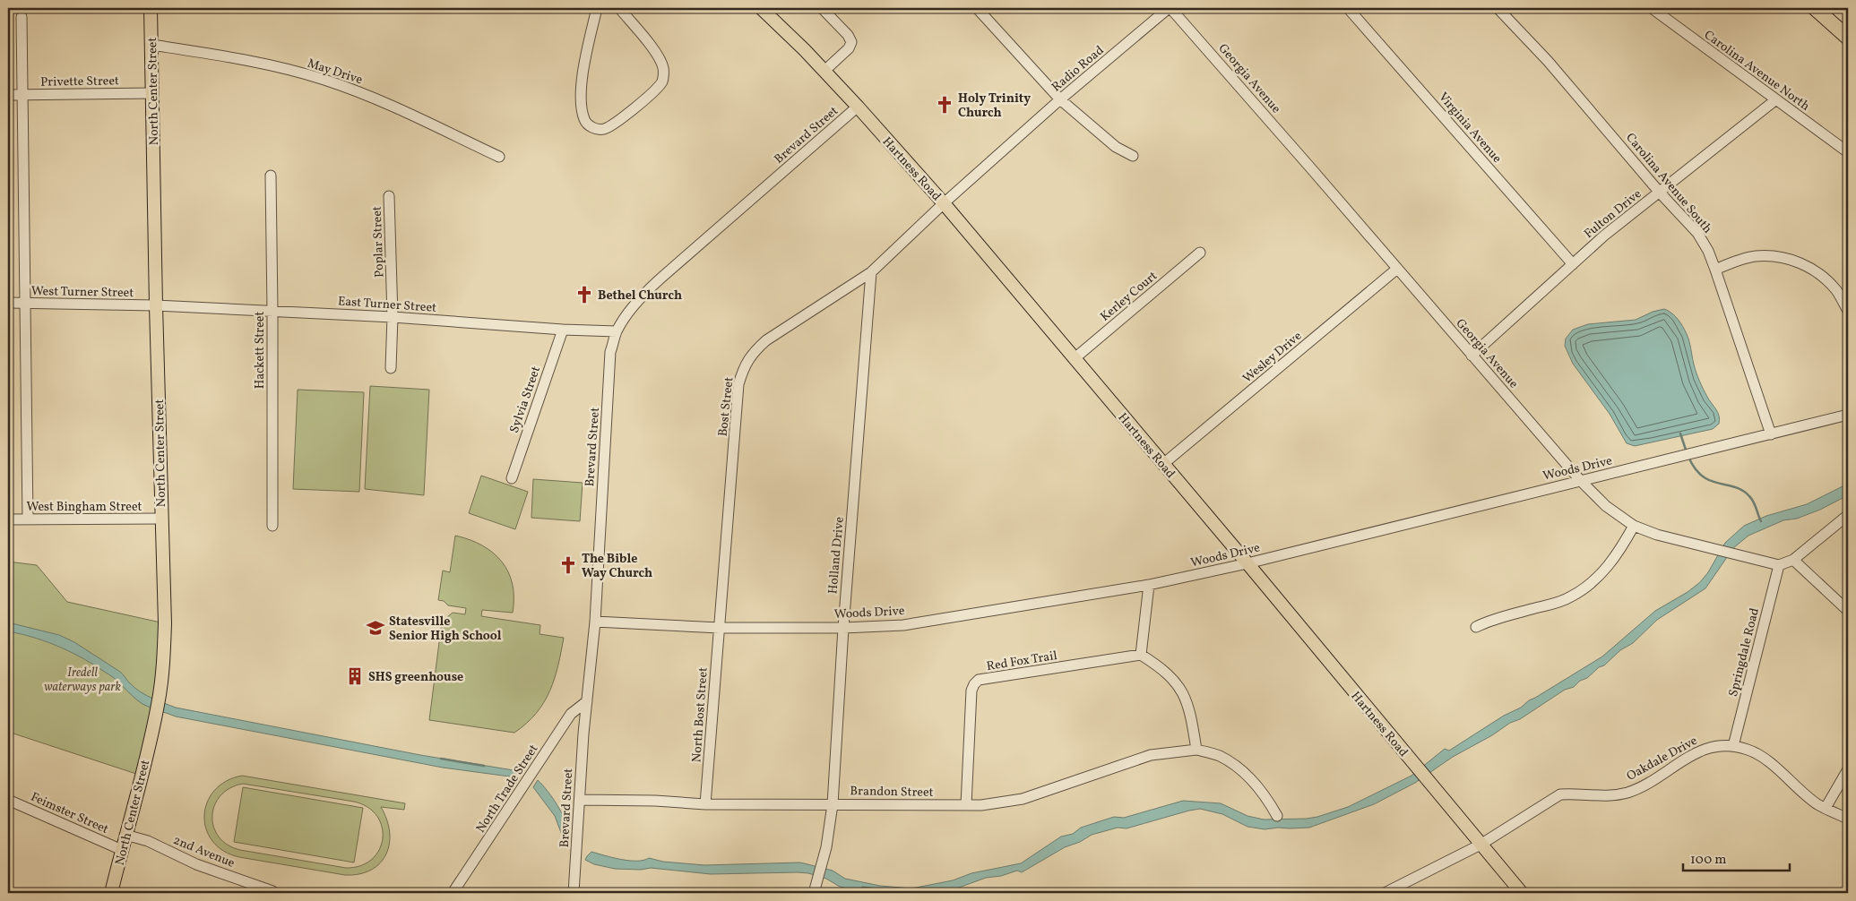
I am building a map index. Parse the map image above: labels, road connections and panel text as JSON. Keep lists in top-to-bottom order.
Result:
{
  "streets": {
    "main road": ["North Center Street", "Hartness Road"],
    "street": [
      "Radio Road",
      "Carolina Avenue North",
      "May Drive",
      "Georgia Avenue",
      "Privette Street",
      "Virginia Avenue",
      "Brevard Street",
      "Carolina Avenue South",
      "Fulton Drive",
      "Poplar Street",
      "West Turner Street",
      "Kerley Court",
      "East Turner Street",
      "Hackett Street",
      "Wesley Drive",
      "Sylvia Street",
      "Bost Street",
      "Woods Drive",
      "West Bingham Street",
      "Holland Drive",
      "Springdale Road",
      "Red Fox Trail",
      "North Bost Street",
      "Oakdale Drive",
      "North Trade Street",
      "Brandon Street",
      "Feimster Street",
      "2nd Avenue"
    ]
  },
  "crossings": [
    ["Radio Road", "Georgia Avenue"],
    ["Radio Road", "Hartness Road"],
    ["Radio Road", "Bost Street"],
    ["Carolina Avenue North", "Fulton Drive"],
    ["May Drive", "North Center Street"],
    ["Georgia Avenue", "Fulton Drive"],
    ["Georgia Avenue", "Wesley Drive"],
    ["Georgia Avenue", "Woods Drive"],
    ["Georgia Avenue", "Springdale Road"],
    ["Privette Street", "North Center Street"],
    ["North Center Street", "West Turner Street"],
    ["North Center Street", "East Turner Street"],
    ["North Center Street", "West Bingham Street"],
    ["North Center Street", "Feimster Street"],
    ["North Center Street", "2nd Avenue"],
    ["Virginia Avenue", "Fulton Drive"],
    ["Brevard Street", "Hartness Road"],
    ["Brevard Street", "East Turner Street"],
    ["Brevard Street", "Woods Drive"],
    ["Brevard Street", "North Trade Street"],
    ["Brevard Street", "Brandon Street"],
    ["Hartness Road", "Kerley Court"],
    ["Hartness Road", "Wesley Drive"],
    ["Hartness Road", "Bost Street"],
    ["Hartness Road", "Woods Drive"],
    ["Hartness Road", "Oakdale Drive"],
    ["Carolina Avenue South", "Fulton Drive"],
    ["Carolina Avenue South", "Woods Drive"],
    ["Poplar Street", "East Turner Street"],
    ["West Turner Street", "East Turner Street"],
    ["East Turner Street", "Hackett Street"],
    ["East Turner Street", "Sylvia Street"],
    ["Bost Street", "Woods Drive"],
    ["Bost Street", "Holland Drive"],
    ["Bost Street", "North Bost Street"],
    ["Woods Drive", "Holland Drive"],
    ["Woods Drive", "North Bost Street"],
    ["Holland Drive", "Brandon Street"],
    ["Springdale Road", "Oakdale Drive"],
    ["Red Fox Trail", "Brandon Street"],
    ["North Bost Street", "Brandon Street"]
  ],
  "parks": ["Iredell waterways park"],
  "places": {
    "church": ["Holy Trinity Church", "Bethel Church", "The Bible Way Church"],
    "school or university": ["Statesville Senior High School"],
    "building": ["SHS greenhouse"]
  },
  "scale_bar": "100 m"
}
